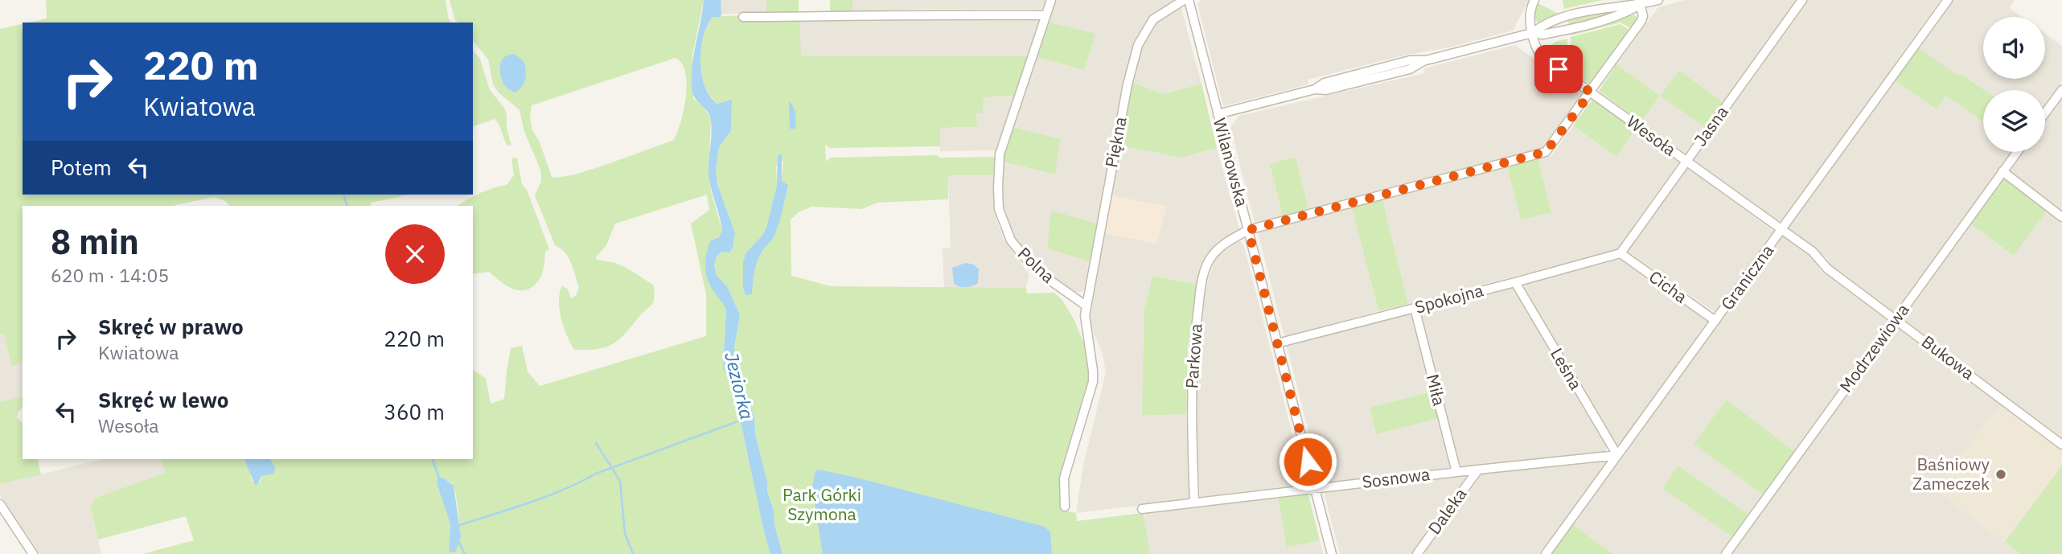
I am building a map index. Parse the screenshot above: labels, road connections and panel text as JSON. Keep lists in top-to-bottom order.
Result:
{
  "streets": {
    "street": [
      "Jasna",
      "Wesoła",
      "Piękna",
      "Wilanowska",
      "Polna",
      "Graniczna",
      "Cicha",
      "Spokojna",
      "Modrzewiowa",
      "Parkowa",
      "Bukowa",
      "Leśna",
      "Miła",
      "Sosnowa",
      "Daleka"
    ]
  },
  "crossings": [
    ["Jasna", "Wesoła"],
    ["Jasna", "Cicha"],
    ["Jasna", "Spokojna"],
    ["Wesoła", "Graniczna"],
    ["Wesoła", "Parkowa"],
    ["Wesoła", "Bukowa"],
    ["Piękna", "Polna"],
    ["Wilanowska", "Spokojna"],
    ["Wilanowska", "Parkowa"],
    ["Wilanowska", "Sosnowa"],
    ["Graniczna", "Cicha"],
    ["Graniczna", "Bukowa"],
    ["Graniczna", "Leśna"],
    ["Graniczna", "Sosnowa"],
    ["Cicha", "Spokojna"],
    ["Spokojna", "Leśna"],
    ["Spokojna", "Miła"],
    ["Modrzewiowa", "Bukowa"],
    ["Parkowa", "Sosnowa"],
    ["Leśna", "Sosnowa"],
    ["Miła", "Sosnowa"],
    ["Sosnowa", "Daleka"]
  ],
  "water": ["Jeziorka"],
  "parks": ["Park Górki Szymona"],
  "places": ["Baśniowy Zameczek"],
  "page": {
    "turn": ["220 m", "Kwiatowa"],
    "then": "Potem",
    "heading": ["8 min", "620 m · 14:05"],
    "list": [
      {
        "name": "Skręć w prawo",
        "note": "Kwiatowa",
        "value": "220 m"
      },
      {
        "name": "Skręć w lewo",
        "note": "Wesoła",
        "value": "360 m"
      }
    ]
  }
}
